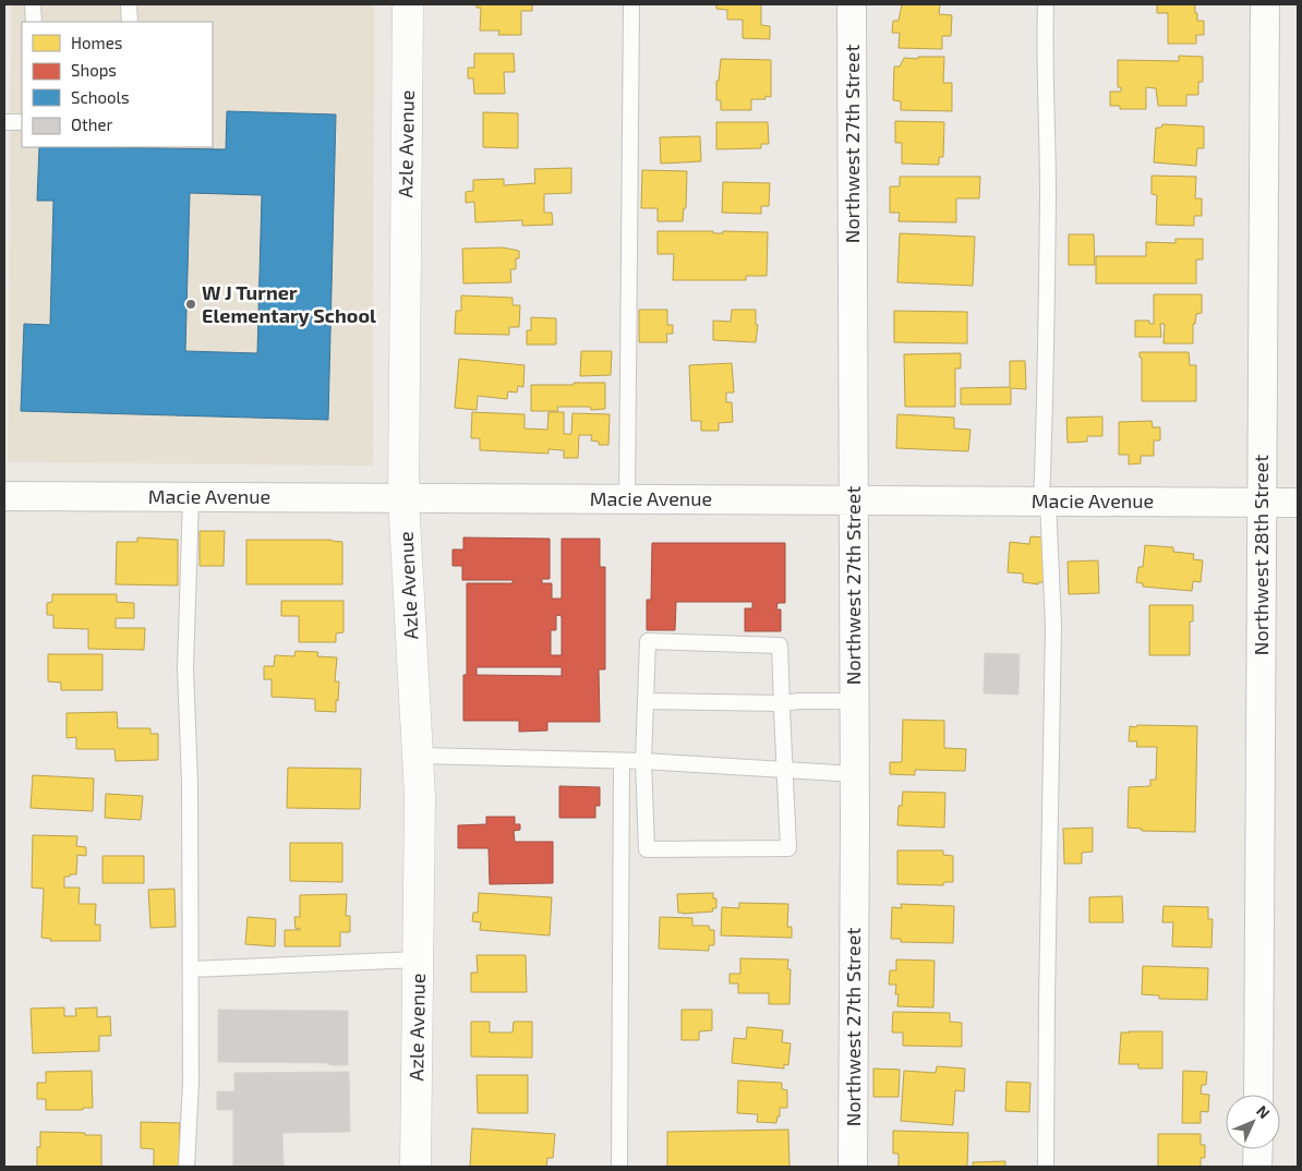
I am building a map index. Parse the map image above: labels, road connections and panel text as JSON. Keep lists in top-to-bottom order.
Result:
{
  "streets": {
    "main road": ["Azle Avenue"],
    "street": ["Northwest 27th Street", "Macie Avenue", "Northwest 28th Street"]
  },
  "crossings": [
    ["Azle Avenue", "Macie Avenue"],
    ["Northwest 27th Street", "Macie Avenue"],
    ["Macie Avenue", "Northwest 28th Street"]
  ],
  "places": ["W J Turner Elementary School"],
  "legend": [
    "Homes",
    "Shops",
    "Schools",
    "Other"
  ],
  "north": "top right"
}
